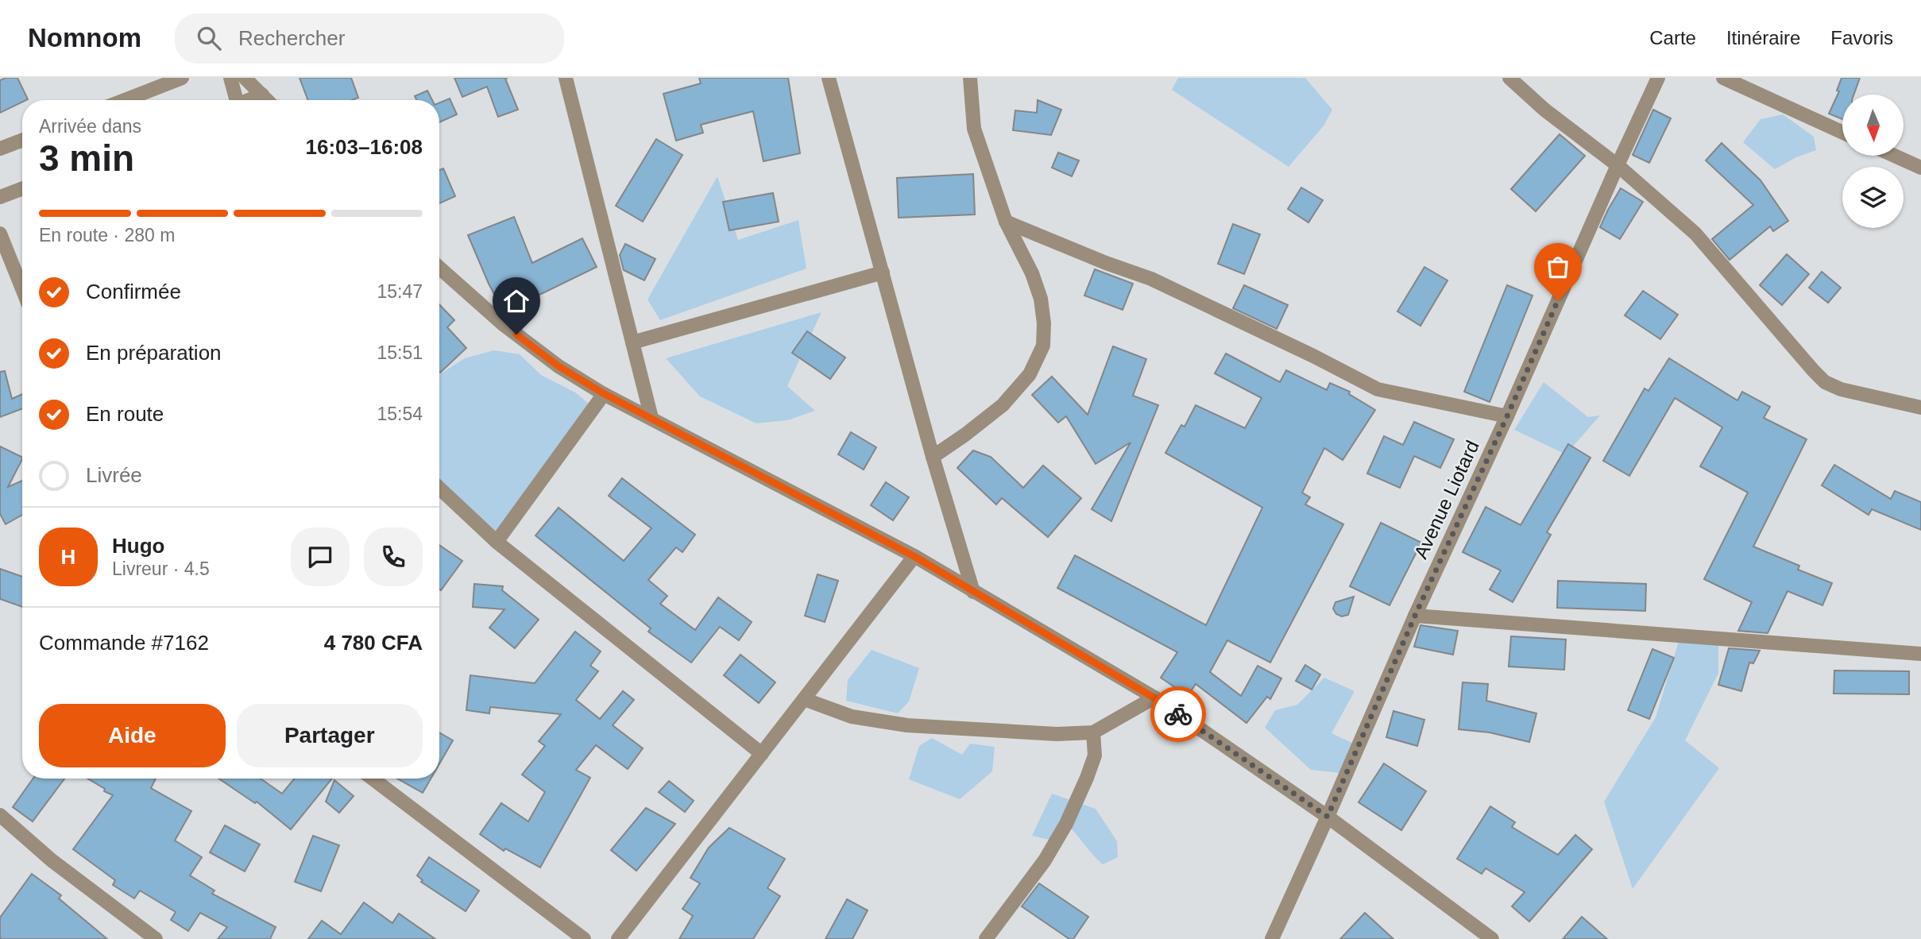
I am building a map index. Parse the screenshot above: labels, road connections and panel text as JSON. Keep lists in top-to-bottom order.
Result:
{
  "streets": {
    "street": ["Avenue Liotard"]
  },
  "north": "bottom",
  "page": {
    "header": "Nomnom",
    "search": "Rechercher",
    "nav": ["Carte", "Itinéraire", "Favoris"],
    "heading": ["3 min", "Arrivée dans", "16:03–16:08"],
    "panel": [
      "Hugo",
      "Livreur · 4.5",
      "Commande #7162",
      "4 780 CFA"
    ],
    "bar": "En route · 280 m",
    "list": [
      ["Confirmée", "15:47"],
      ["En préparation", "15:51"],
      ["En route", "15:54"],
      "Livrée"
    ],
    "round": "H",
    "buttons": ["Aide", "Partager"]
  }
}
